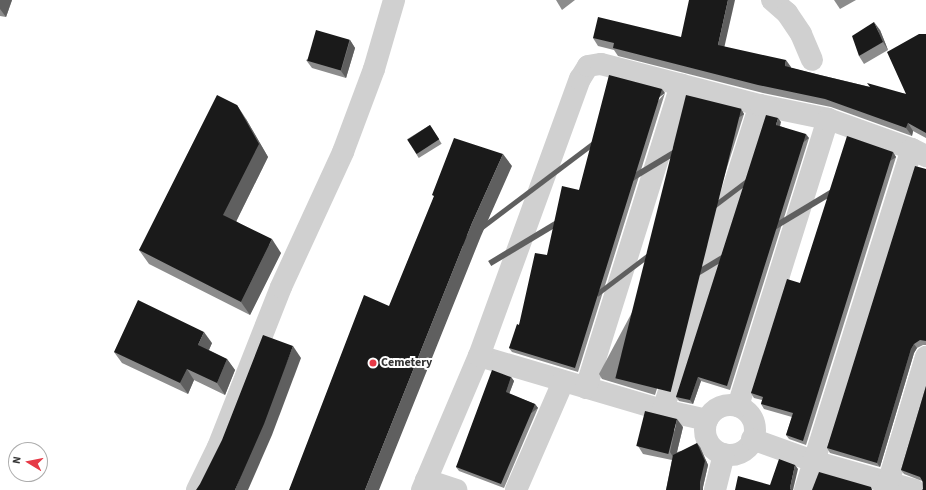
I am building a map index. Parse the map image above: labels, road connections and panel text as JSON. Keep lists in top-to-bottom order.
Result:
{
  "places": ["Cemetery"],
  "north": "left"
}
